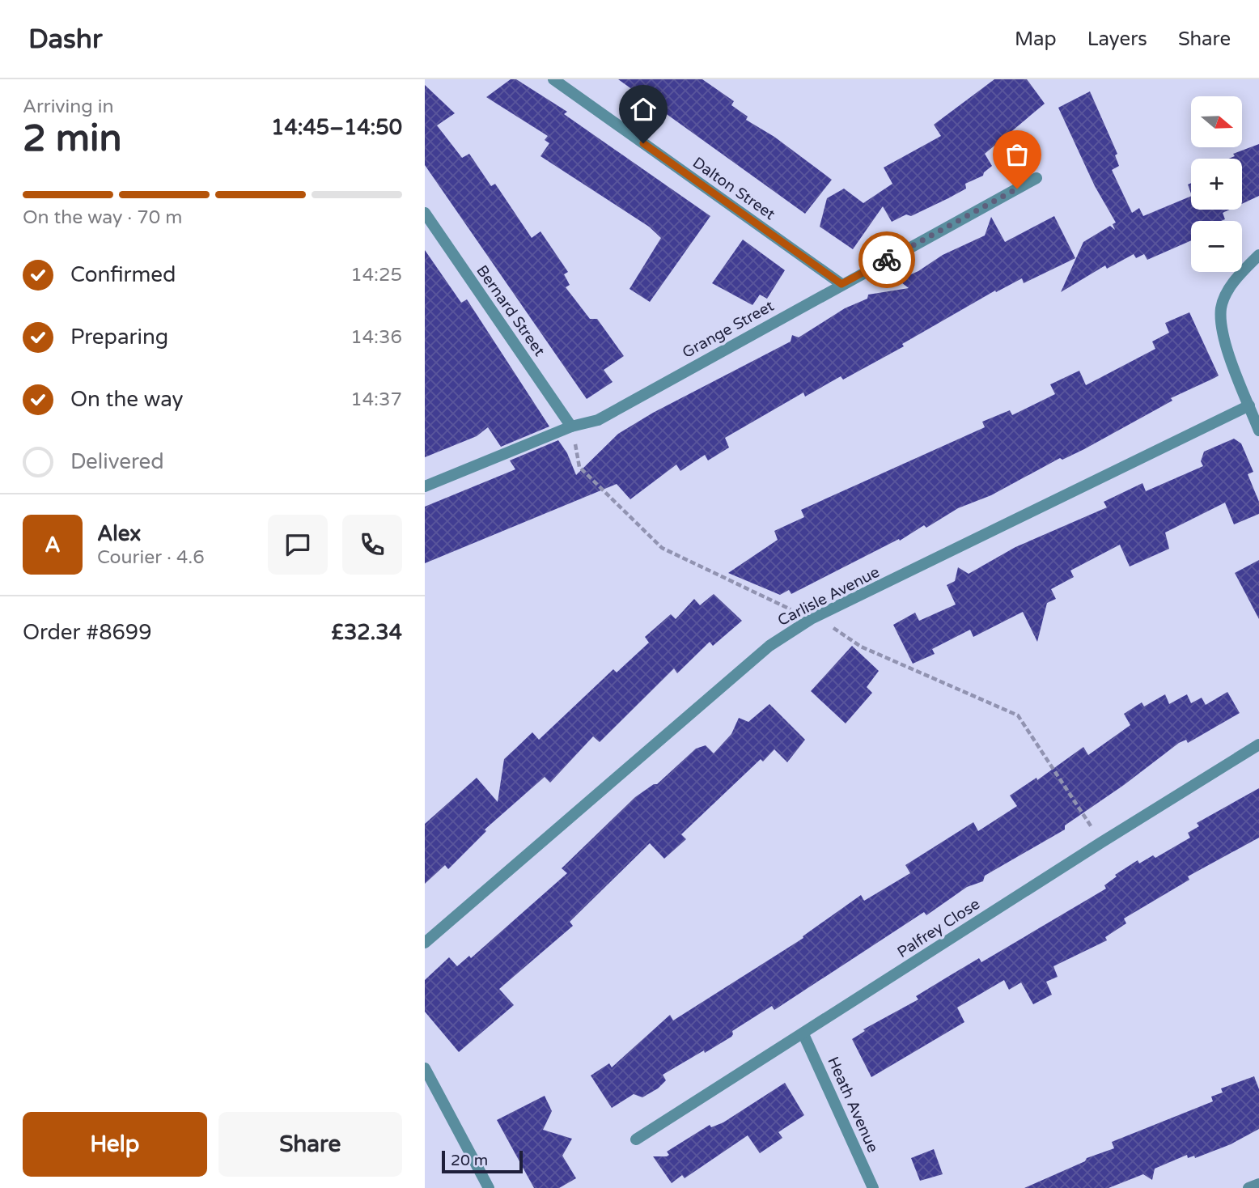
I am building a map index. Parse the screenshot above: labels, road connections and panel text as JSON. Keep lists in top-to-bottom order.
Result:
{
  "streets": {
    "street": [
      "Dalton Street",
      "Bernard Street",
      "Grange Street",
      "Carlisle Avenue",
      "Palfrey Close",
      "Heath Avenue"
    ]
  },
  "crossings": [
    ["Dalton Street", "Grange Street"],
    ["Bernard Street", "Grange Street"],
    ["Palfrey Close", "Heath Avenue"]
  ],
  "scale_bar": "20 m",
  "north": "right",
  "page": {
    "header": "Dashr",
    "nav": ["Map", "Layers", "Share"],
    "heading": ["2 min", "Arriving in", "14:45–14:50"],
    "panel": [
      "Alex",
      "Courier · 4.6",
      "Order #8699",
      "£32.34"
    ],
    "map_buttons": ["+", "−"],
    "bar": "On the way · 70 m",
    "list": [
      ["Confirmed", "14:25"],
      ["Preparing", "14:36"],
      ["On the way", "14:37"],
      "Delivered"
    ],
    "round": "A",
    "buttons": ["Help", "Share"],
    "scale": "20 m"
  }
}
